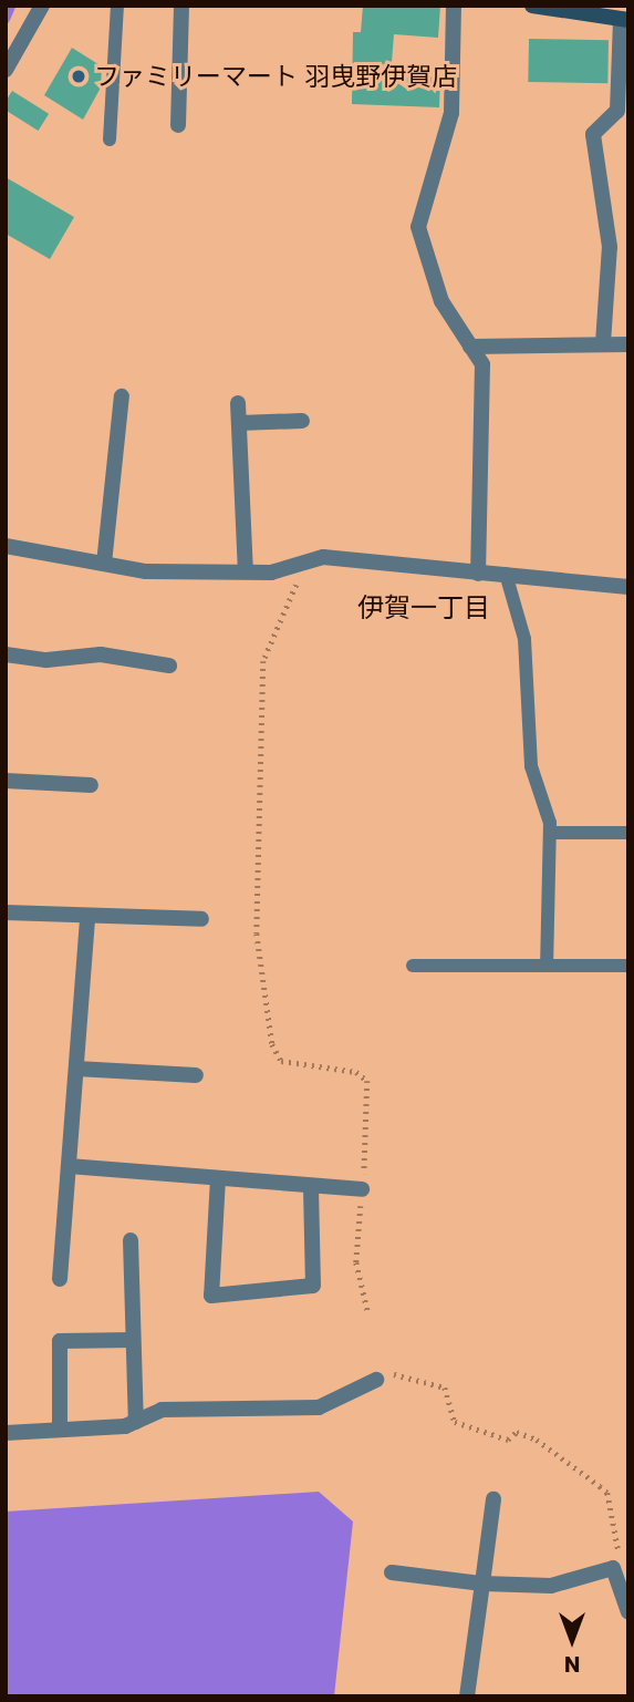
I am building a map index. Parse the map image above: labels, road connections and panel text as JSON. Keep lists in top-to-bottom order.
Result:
{
  "districts": ["伊賀一丁目"],
  "places": ["ファミリーマート 羽曳野伊賀店"],
  "north": "bottom"
}
